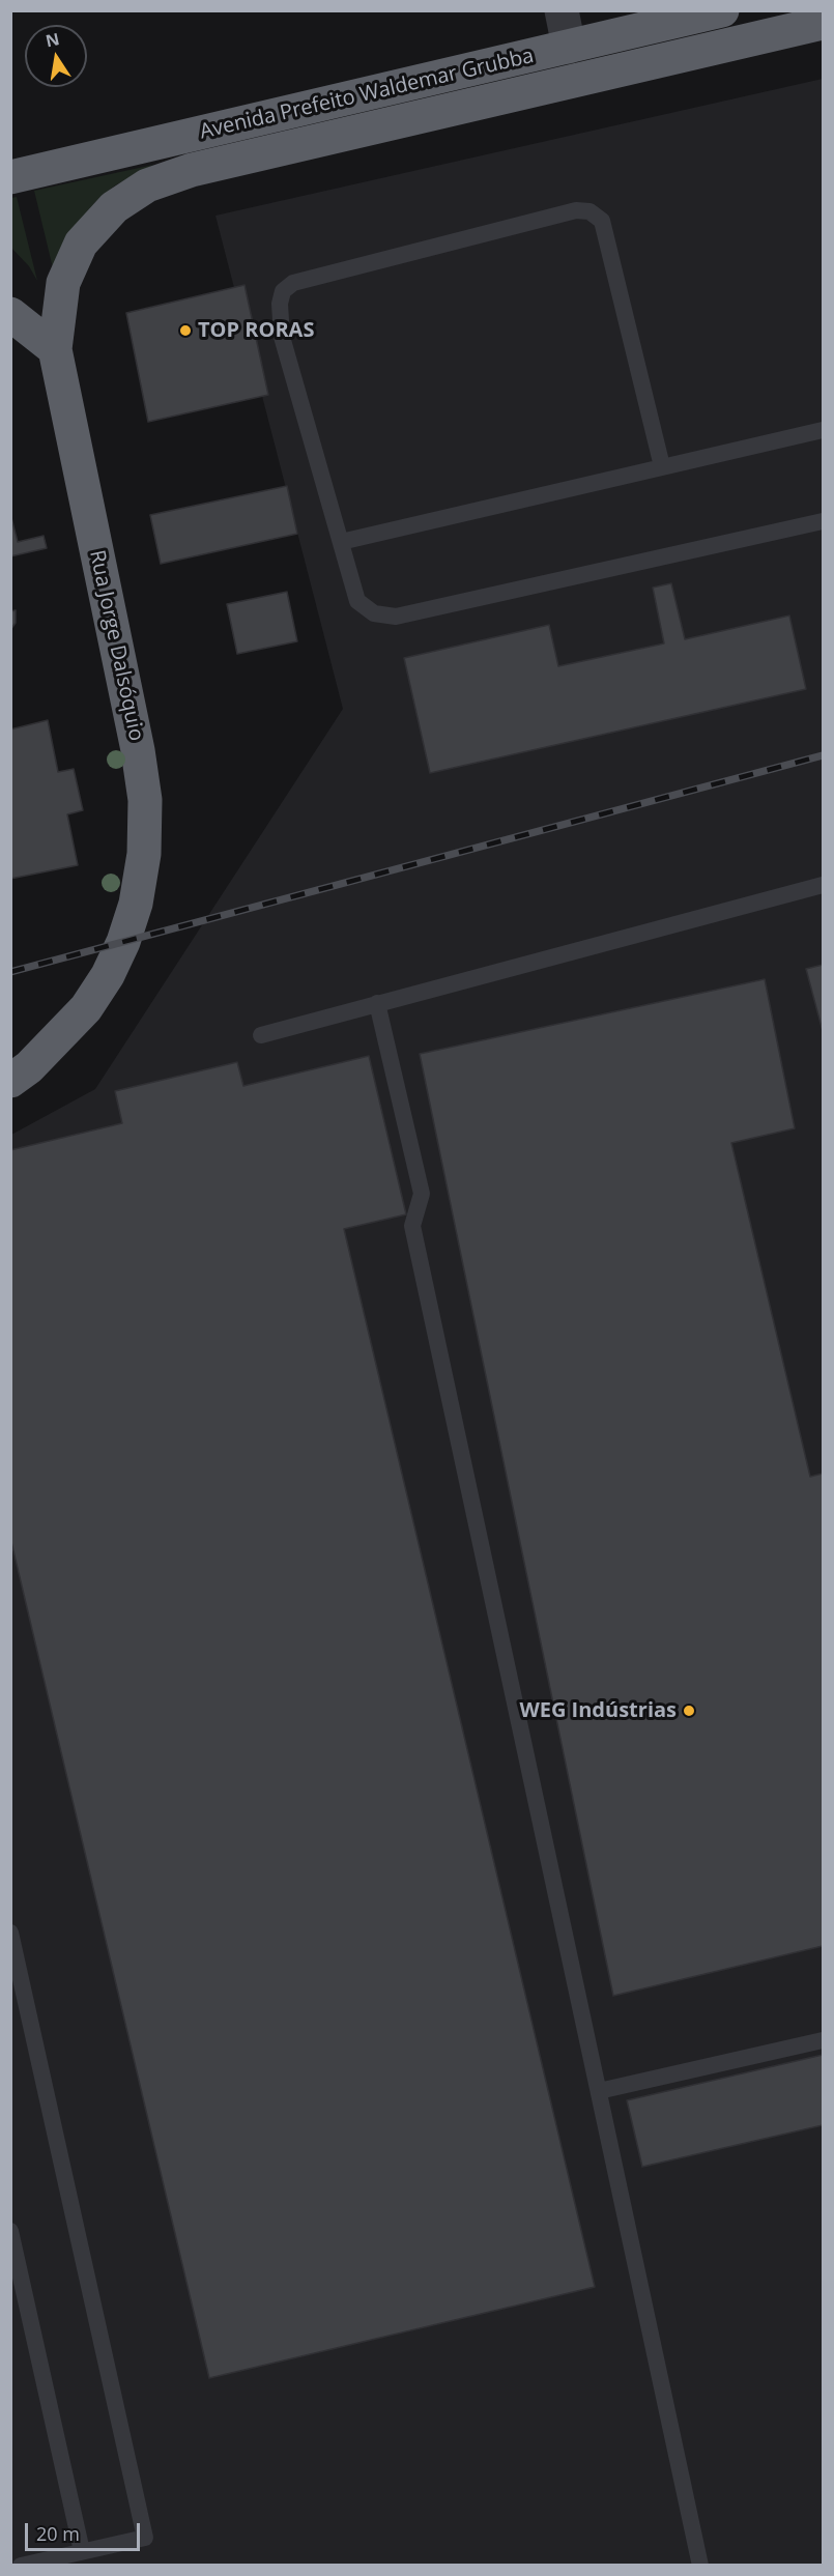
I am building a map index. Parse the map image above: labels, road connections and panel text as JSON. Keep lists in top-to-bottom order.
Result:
{
  "streets": {
    "highway": ["Avenida Prefeito Waldemar Grubba", "Rua Jorge Dalsóquio"]
  },
  "crossings": [
    ["Avenida Prefeito Waldemar Grubba", "Rua Jorge Dalsóquio"]
  ],
  "places": ["TOP RORAS", "WEG Indústrias"],
  "scale_bar": "20 m",
  "north": "top"
}
